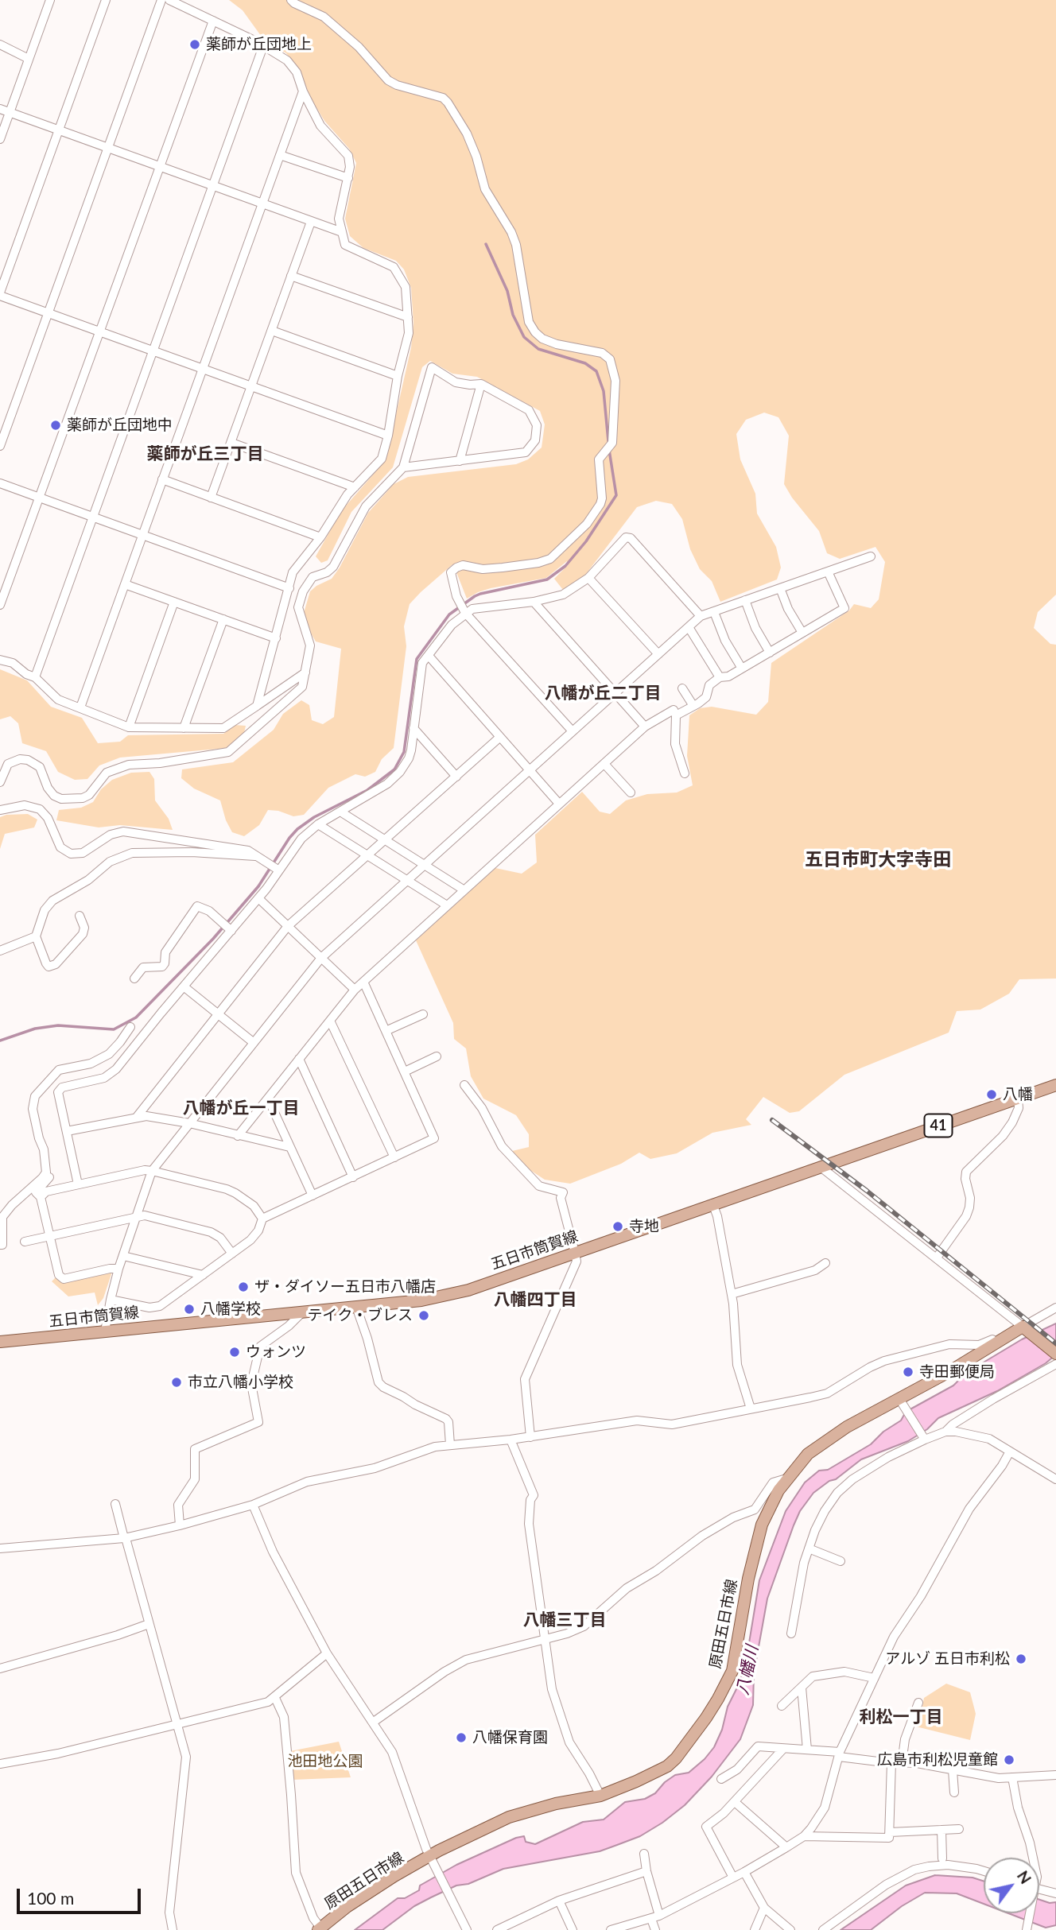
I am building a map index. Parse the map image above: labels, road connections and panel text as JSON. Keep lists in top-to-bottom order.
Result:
{
  "streets": {
    "main road": ["41", "五日市筒賀線", "原田五日市線"]
  },
  "districts": [
    "薬師が丘三丁目",
    "八幡が丘二丁目",
    "五日市町大字寺田",
    "八幡が丘一丁目",
    "八幡四丁目",
    "八幡三丁目",
    "利松一丁目"
  ],
  "water": ["八幡川"],
  "parks": ["池田地公園"],
  "places": [
    "薬師が丘団地上",
    "薬師が丘団地中",
    "八幡",
    "寺地",
    "ザ・ダイソー五日市八幡店",
    "八幡学校",
    "テイク・ブレス",
    "ウォンツ",
    "寺田郵便局",
    "市立八幡小学校",
    "アルゾ 五日市利松",
    "八幡保育園",
    "広島市利松児童館"
  ],
  "scale_bar": "100 m",
  "north": "top right"
}
